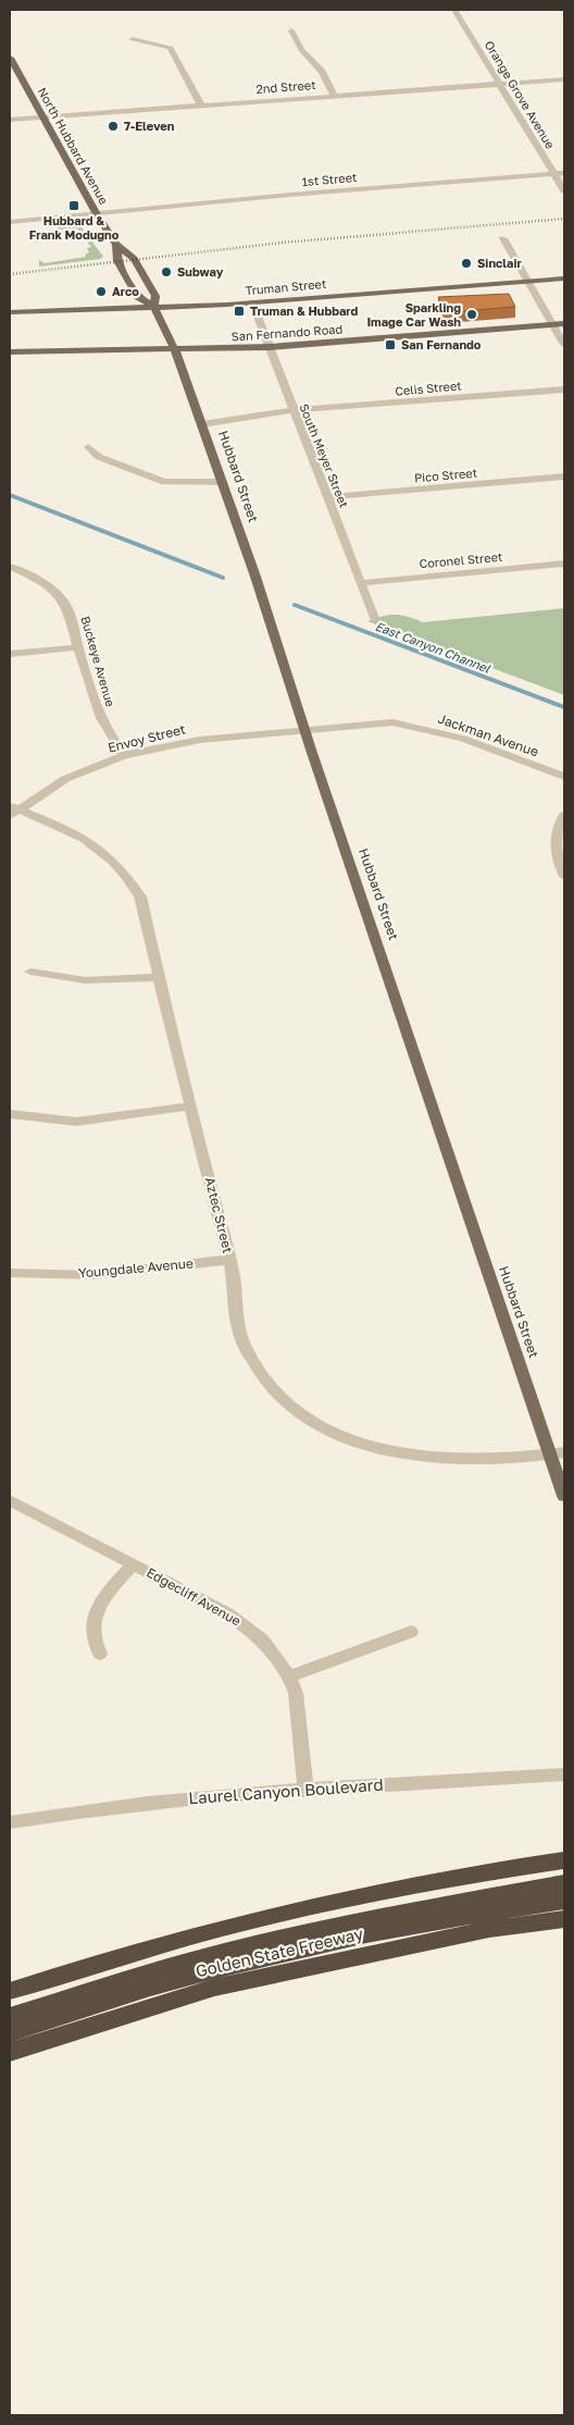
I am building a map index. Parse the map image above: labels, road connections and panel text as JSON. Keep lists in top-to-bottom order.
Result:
{
  "streets": {
    "highway": ["Golden State Freeway"],
    "main road": [
      "North Hubbard Avenue",
      "Truman Street",
      "San Fernando Road",
      "Hubbard Street"
    ],
    "street": [
      "2nd Street",
      "Orange Grove Avenue",
      "1st Street",
      "Celis Street",
      "South Meyer Street",
      "Pico Street",
      "Coronel Street",
      "Buckeye Avenue",
      "Jackman Avenue",
      "Envoy Street",
      "Aztec Street",
      "Youngdale Avenue",
      "Edgecliff Avenue",
      "Laurel Canyon Boulevard"
    ]
  },
  "crossings": [
    ["2nd Street", "Orange Grove Avenue"],
    ["2nd Street", "North Hubbard Avenue"],
    ["Orange Grove Avenue", "1st Street"],
    ["North Hubbard Avenue", "1st Street"],
    ["North Hubbard Avenue", "Hubbard Street"],
    ["Truman Street", "South Meyer Street"],
    ["Truman Street", "Hubbard Street"],
    ["San Fernando Road", "South Meyer Street"],
    ["San Fernando Road", "Hubbard Street"],
    ["Celis Street", "South Meyer Street"],
    ["Celis Street", "Hubbard Street"],
    ["South Meyer Street", "Pico Street"],
    ["South Meyer Street", "Coronel Street"],
    ["Hubbard Street", "Jackman Avenue"],
    ["Hubbard Street", "Envoy Street"],
    ["Hubbard Street", "Aztec Street"],
    ["Buckeye Avenue", "Envoy Street"],
    ["Jackman Avenue", "Envoy Street"],
    ["Envoy Street", "Aztec Street"],
    ["Aztec Street", "Youngdale Avenue"],
    ["Edgecliff Avenue", "Laurel Canyon Boulevard"]
  ],
  "water": ["East Canyon Channel"],
  "places": {
    "other": [
      "7-Eleven",
      "Sinclair",
      "Subway",
      "Arco",
      "Sparkling Image Car Wash"
    ],
    "transit": ["Hubbard & Frank Modugno", "Truman & Hubbard", "San Fernando"]
  }
}
